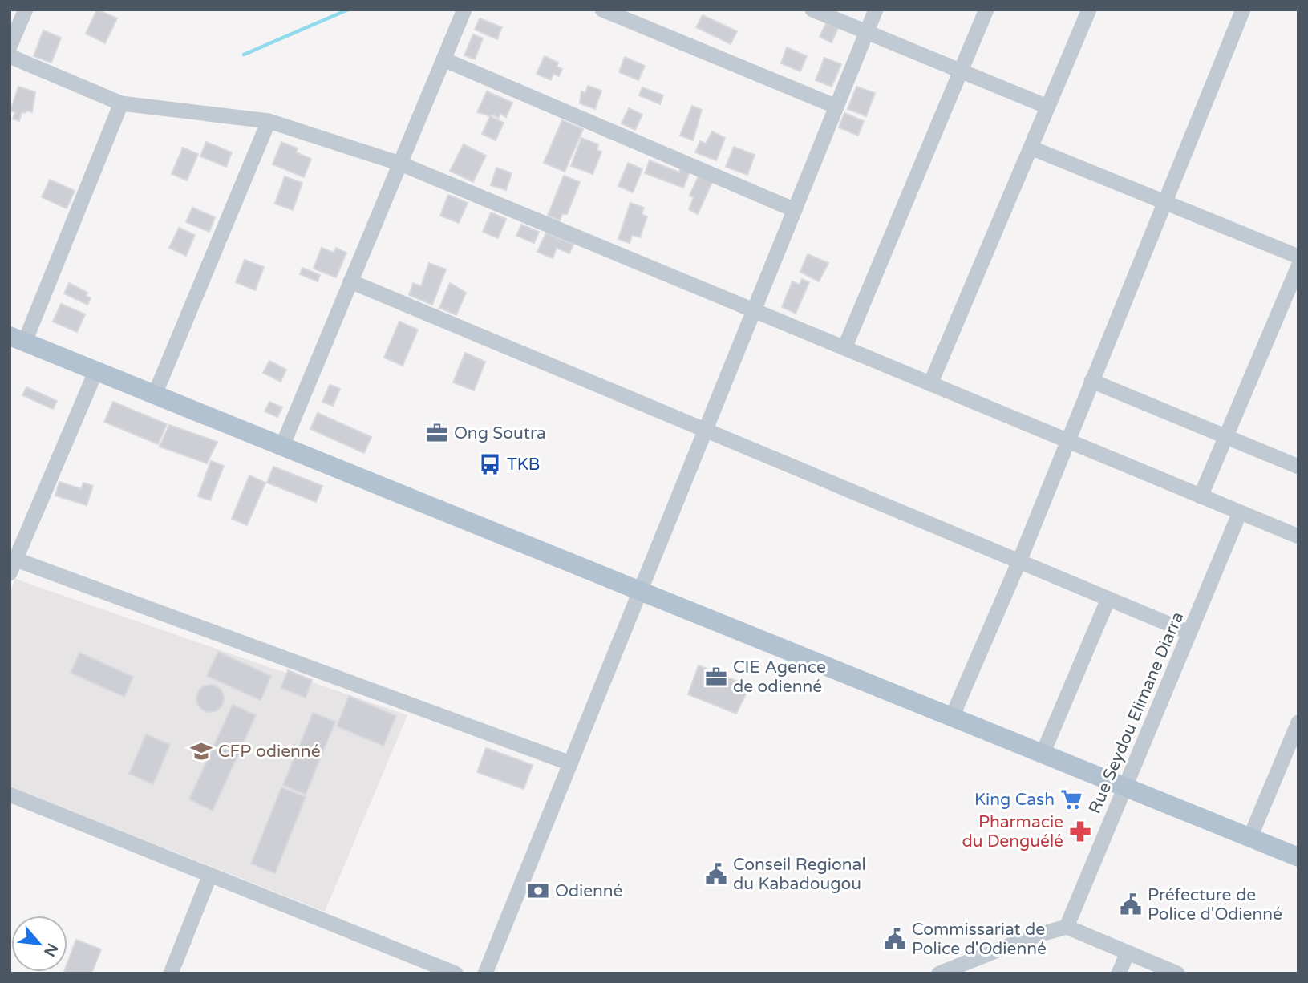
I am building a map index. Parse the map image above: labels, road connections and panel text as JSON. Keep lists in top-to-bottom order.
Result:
{
  "streets": {
    "street": ["Rue Seydou Elimane Diarra"]
  },
  "places": {
    "office": ["Ong Soutra", "CIE Agence de odienné"],
    "bus stop": ["TKB"],
    "school or university": ["CFP odienné"],
    "supermarket": ["King Cash"],
    "pharmacy": ["Pharmacie du Denguélé"],
    "public building": ["Conseil Regional du Kabadougou", "Préfecture de Police d'Odienné", "Commissariat de Police d'Odienné"],
    "bank": ["Odienné"]
  },
  "north": "bottom right"
}
